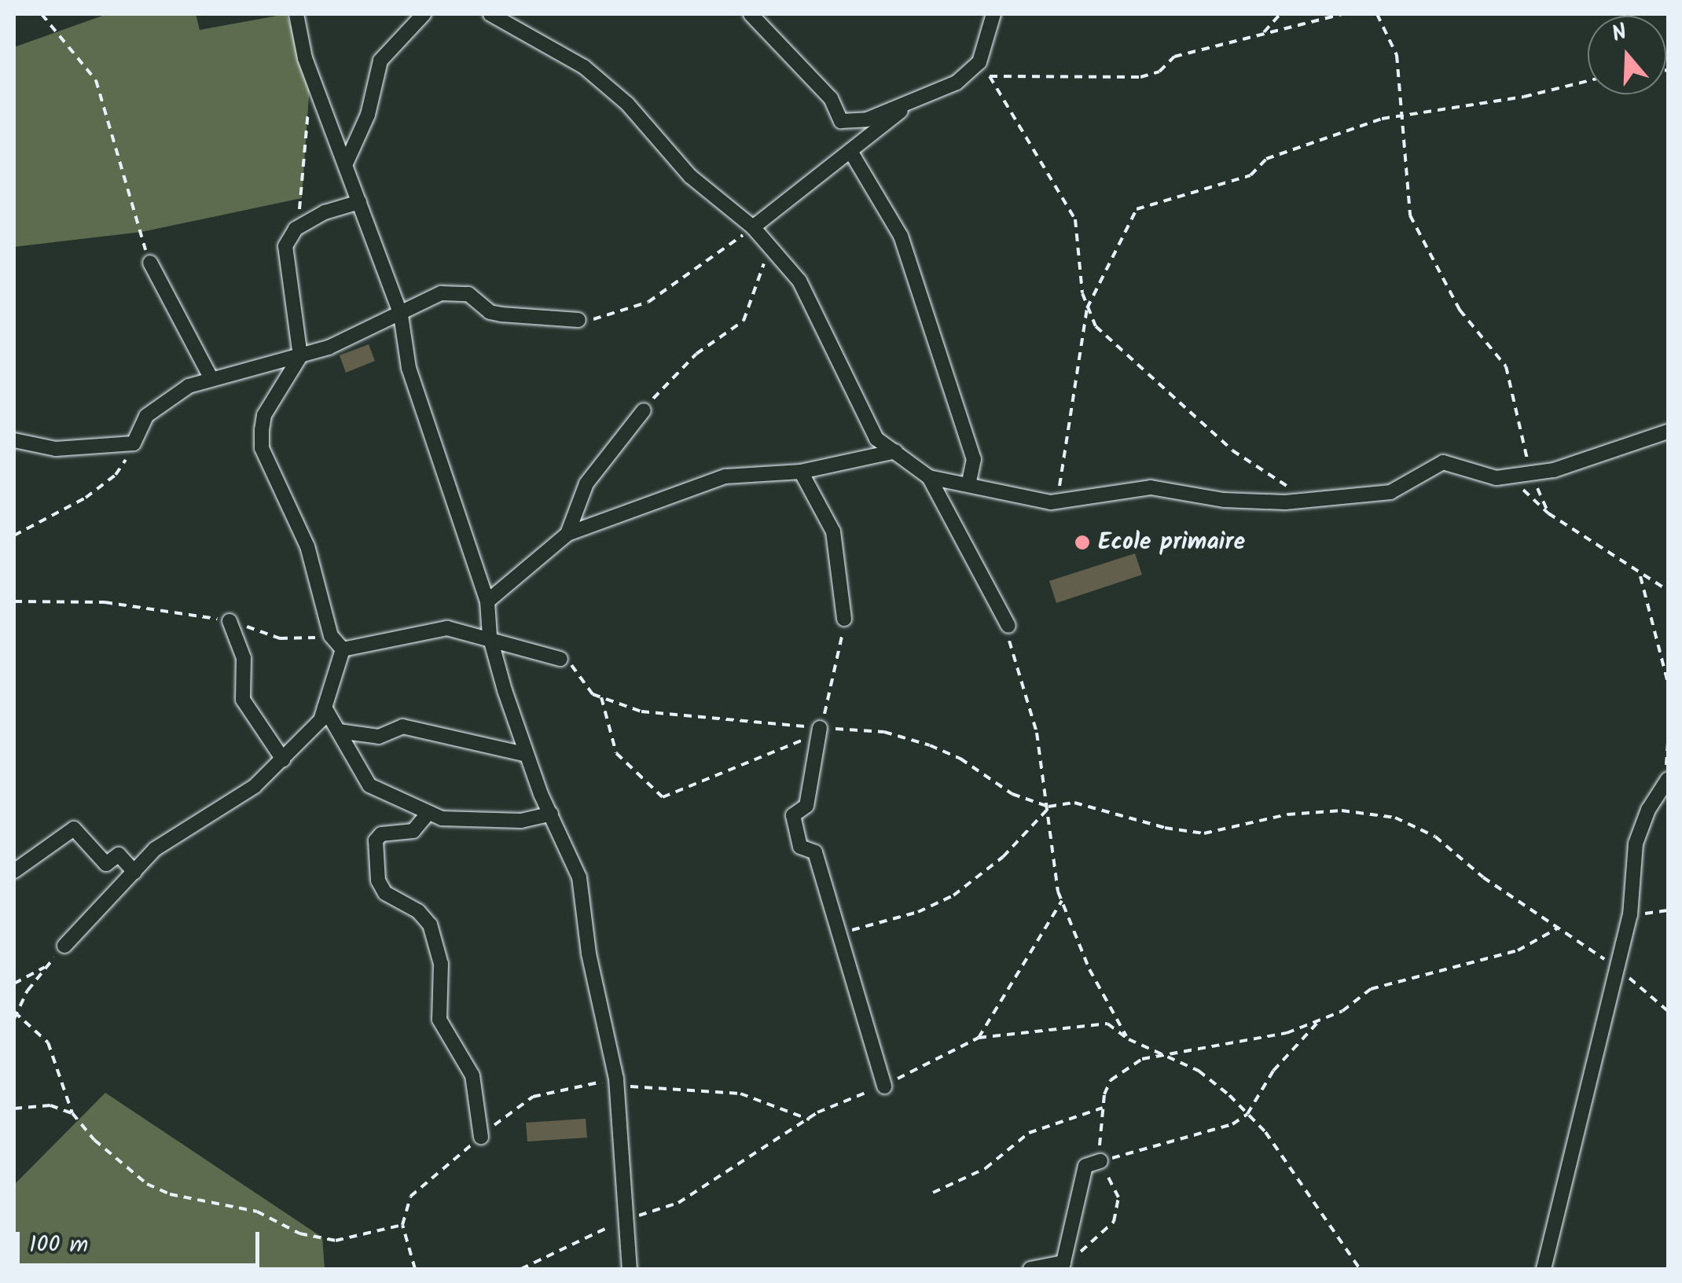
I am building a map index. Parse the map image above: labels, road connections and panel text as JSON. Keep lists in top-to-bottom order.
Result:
{
  "places": ["Ecole primaire"],
  "scale_bar": "100 m",
  "north": "top"
}
